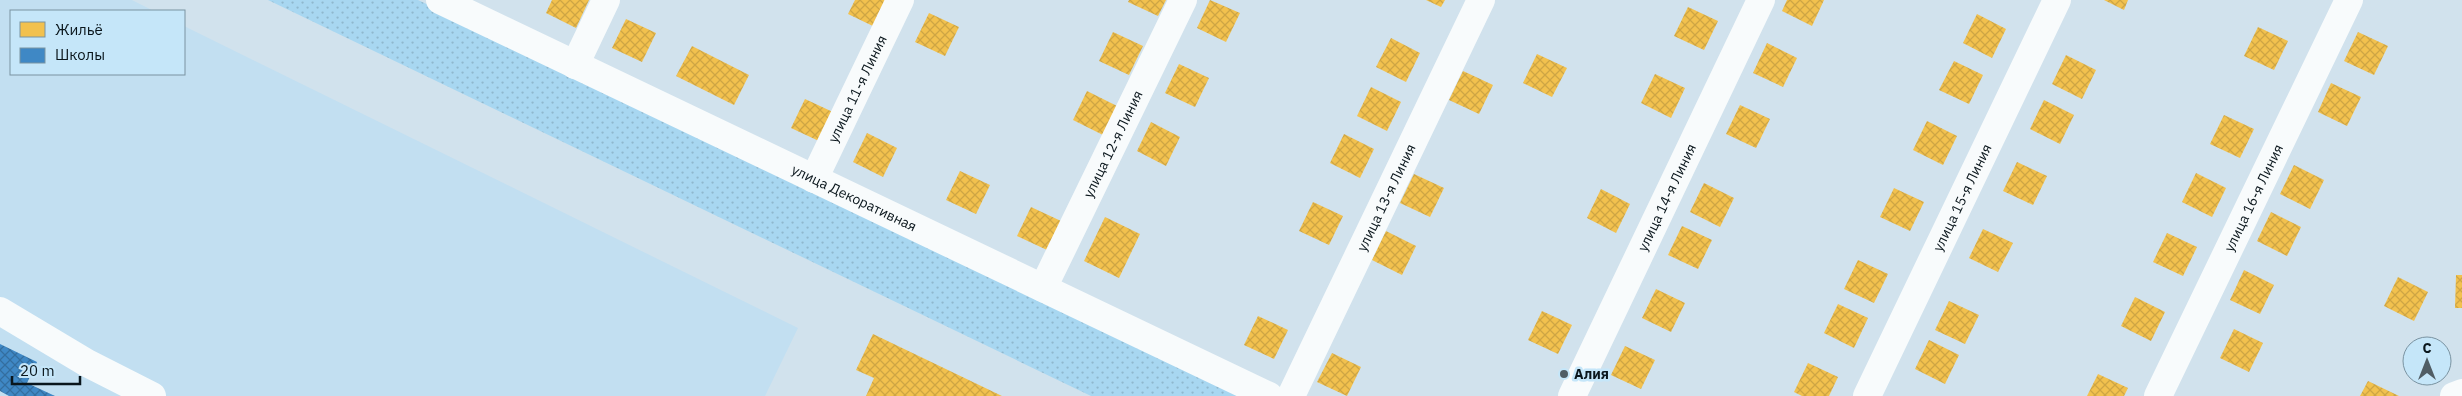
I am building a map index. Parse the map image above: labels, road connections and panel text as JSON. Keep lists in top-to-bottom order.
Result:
{
  "streets": {
    "street": [
      "улица 11-я Линия",
      "улица 12-я Линия",
      "улица Декоративная",
      "улица 13-я Линия",
      "улица 14-я Линия",
      "улица 15-я Линия",
      "улица 16-я Линия"
    ]
  },
  "crossings": [
    ["улица 11-я Линия", "улица Декоративная"],
    ["улица 12-я Линия", "улица Декоративная"]
  ],
  "places": ["Алия"],
  "legend": ["Жильё", "Школы"],
  "scale_bar": "20 m",
  "north": "top"
}
